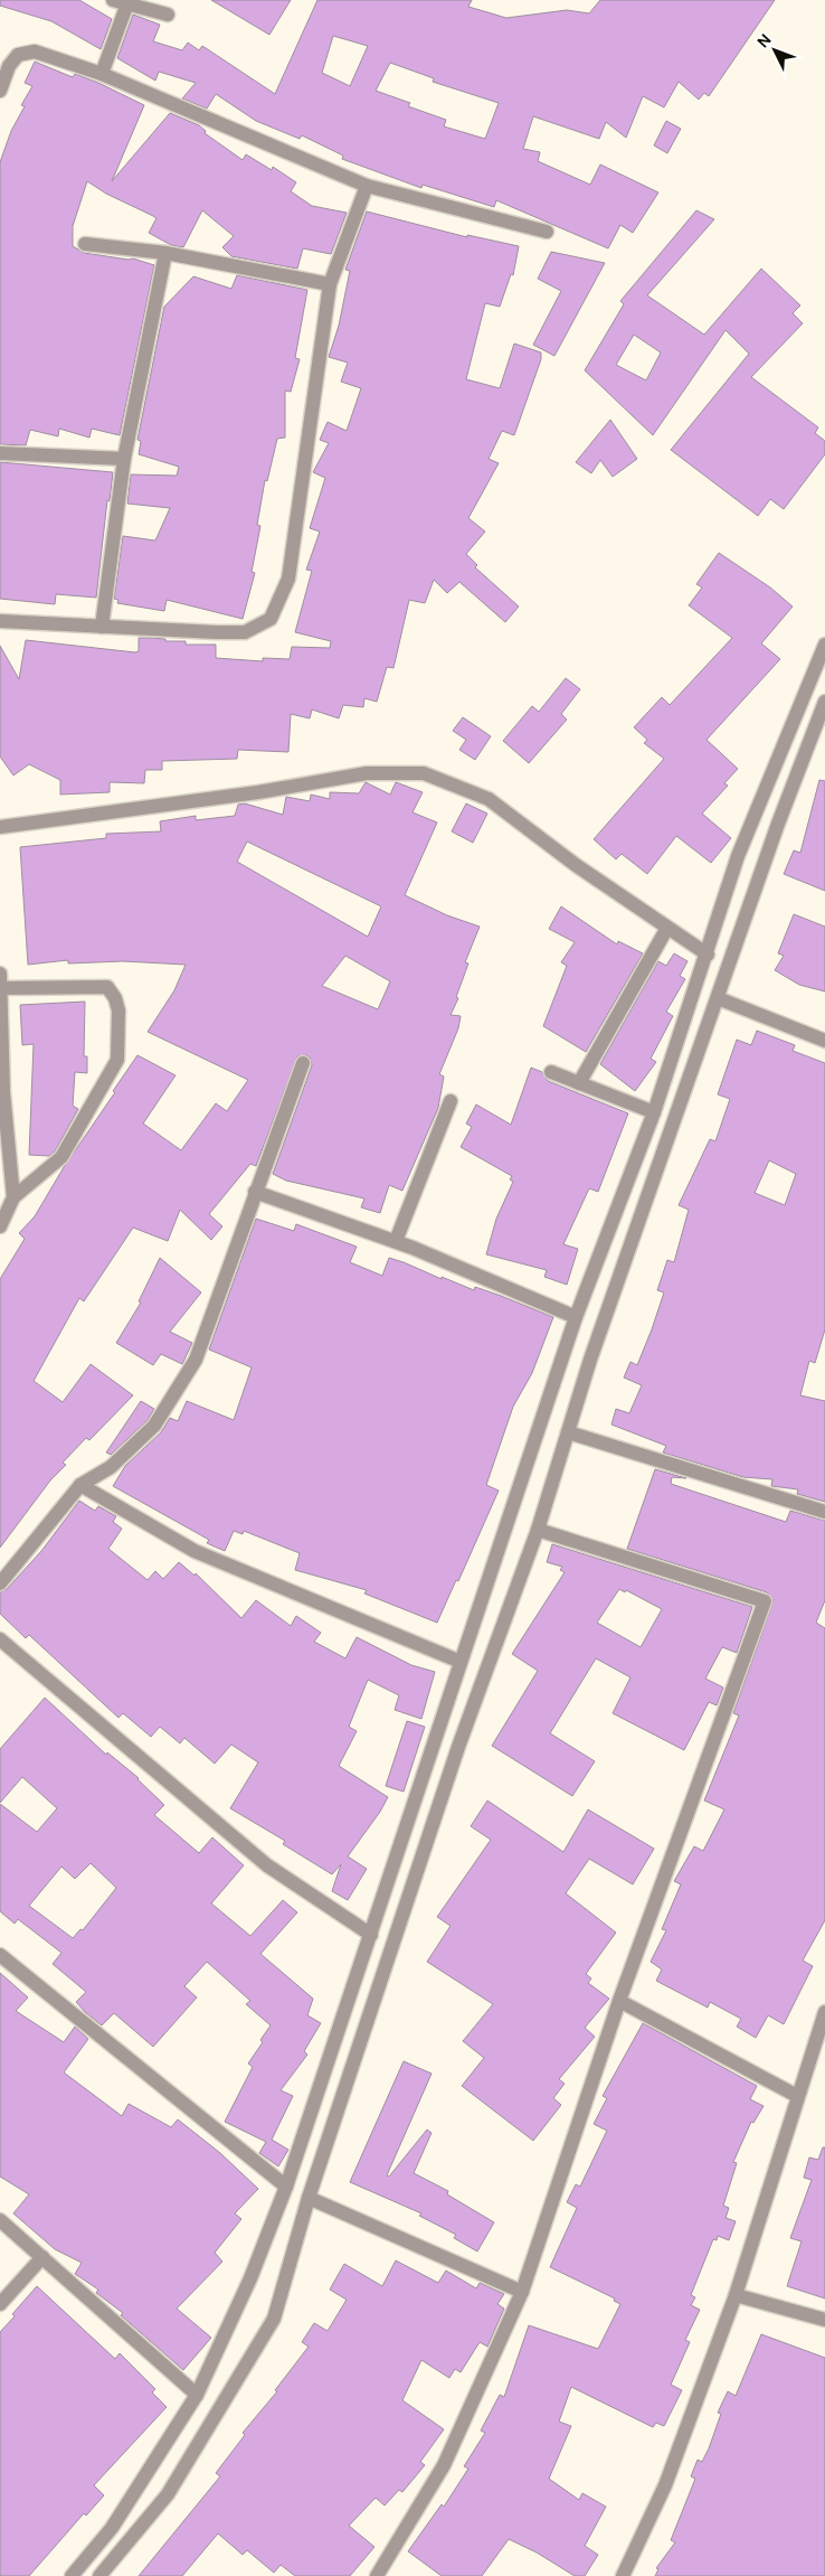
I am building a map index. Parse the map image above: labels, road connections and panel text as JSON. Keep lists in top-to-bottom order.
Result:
{
  "north": "top left"
}
